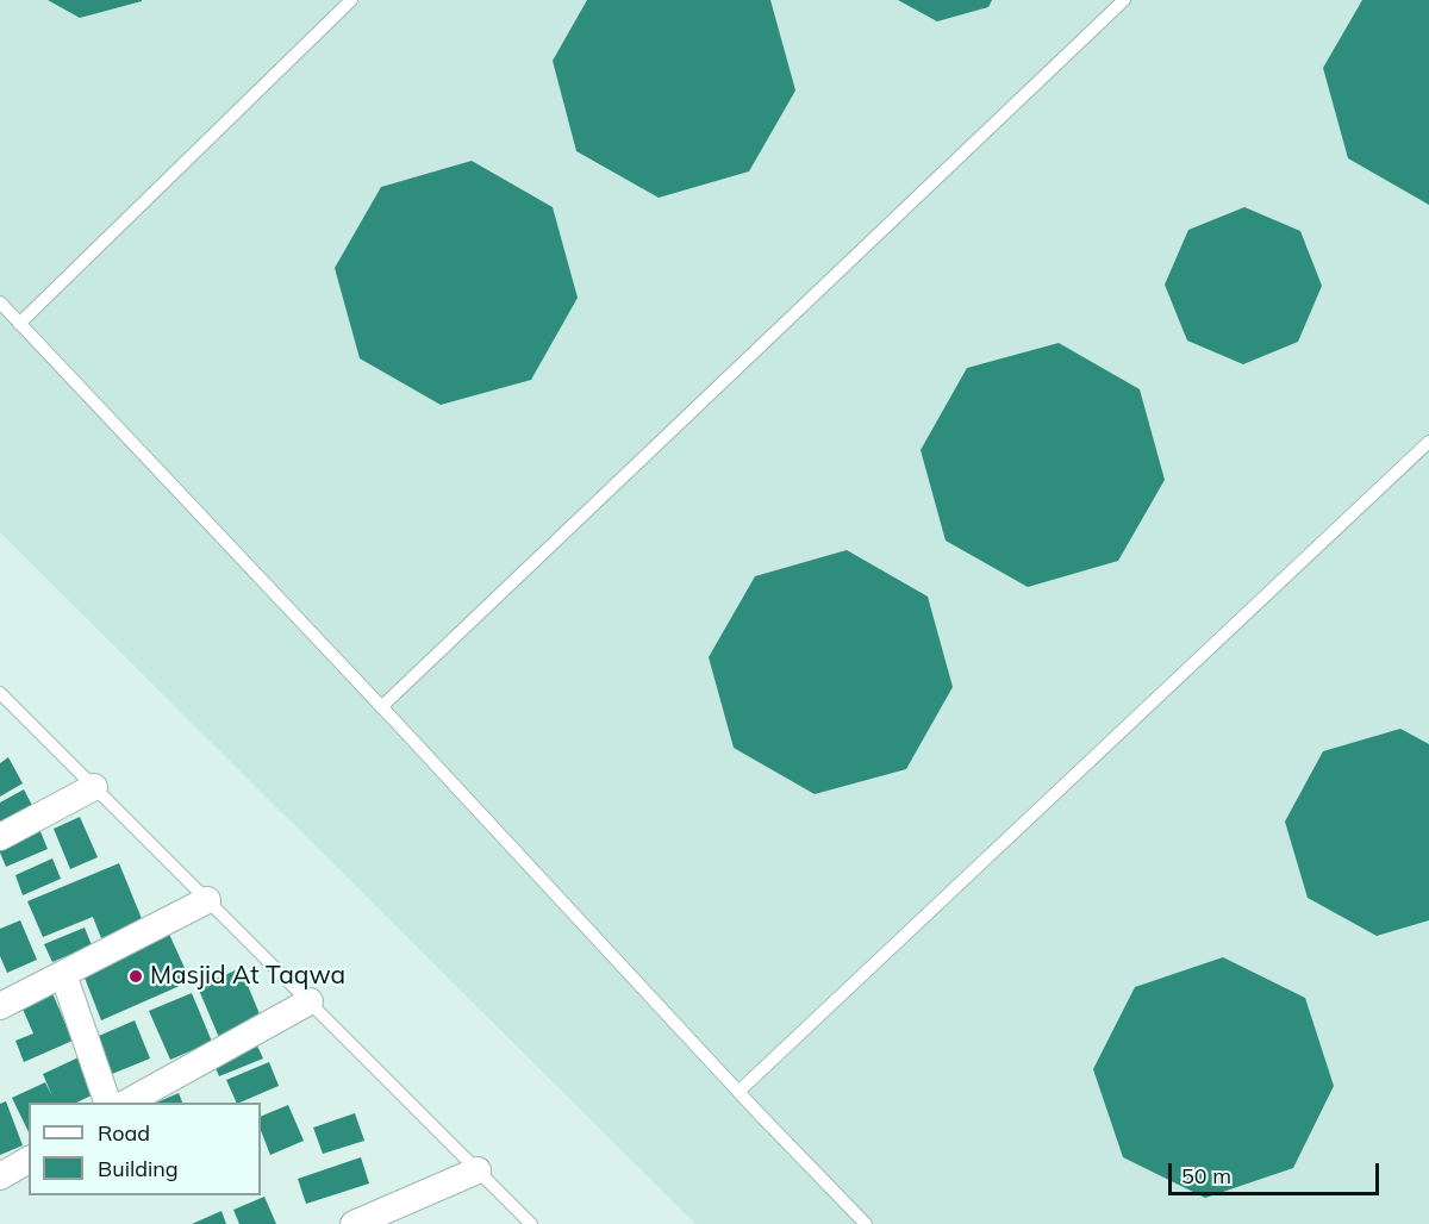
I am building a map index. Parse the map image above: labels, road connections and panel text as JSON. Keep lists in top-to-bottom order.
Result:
{
  "places": ["Masjid At Taqwa"],
  "legend": ["Road", "Building"],
  "scale_bar": "50 m"
}
